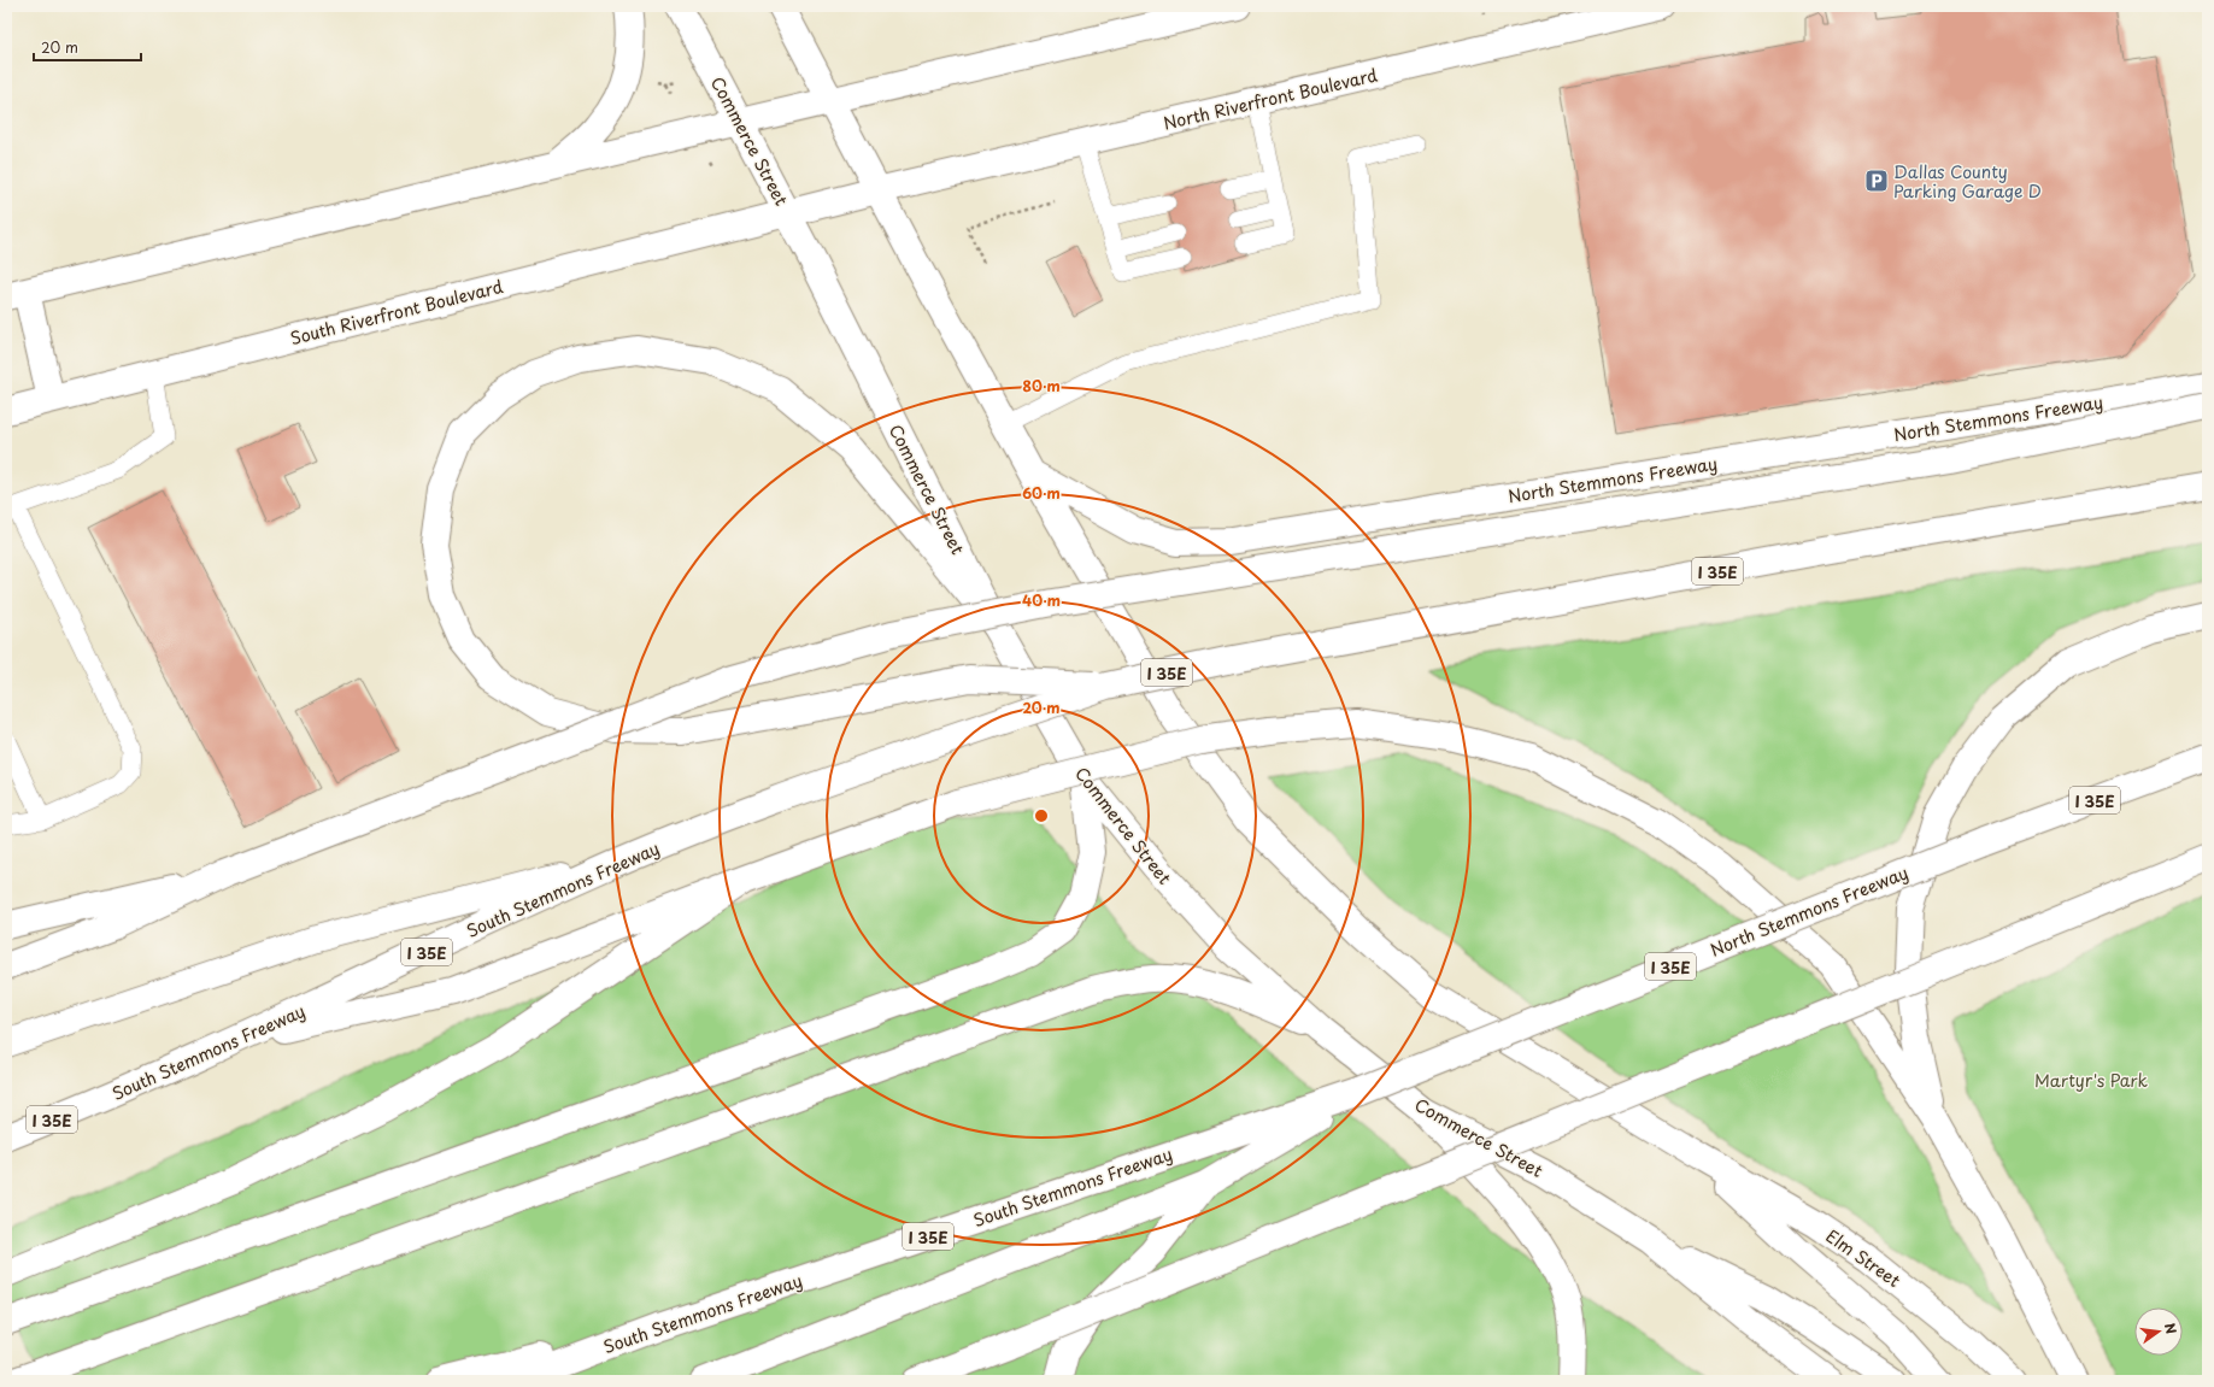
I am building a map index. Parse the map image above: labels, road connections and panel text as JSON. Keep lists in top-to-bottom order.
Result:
{
  "streets": {
    "main road": [
      "North Riverfront Boulevard",
      "Commerce Street",
      "South Riverfront Boulevard",
      "North Stemmons Freeway",
      "I 35E",
      "South Stemmons Freeway",
      "Elm Street"
    ]
  },
  "crossings": [
    ["North Riverfront Boulevard", "South Riverfront Boulevard"],
    ["Commerce Street", "South Riverfront Boulevard"],
    ["North Stemmons Freeway", "South Stemmons Freeway"],
    ["I 35E", "South Stemmons Freeway"]
  ],
  "parks": ["Martyr's Park"],
  "places": {
    "parking": ["Dallas County Parking Garage D"]
  },
  "scale_bar": "20 m",
  "north": "right",
  "rings": [
    "80 m",
    "60 m",
    "40 m",
    "20 m"
  ]
}
